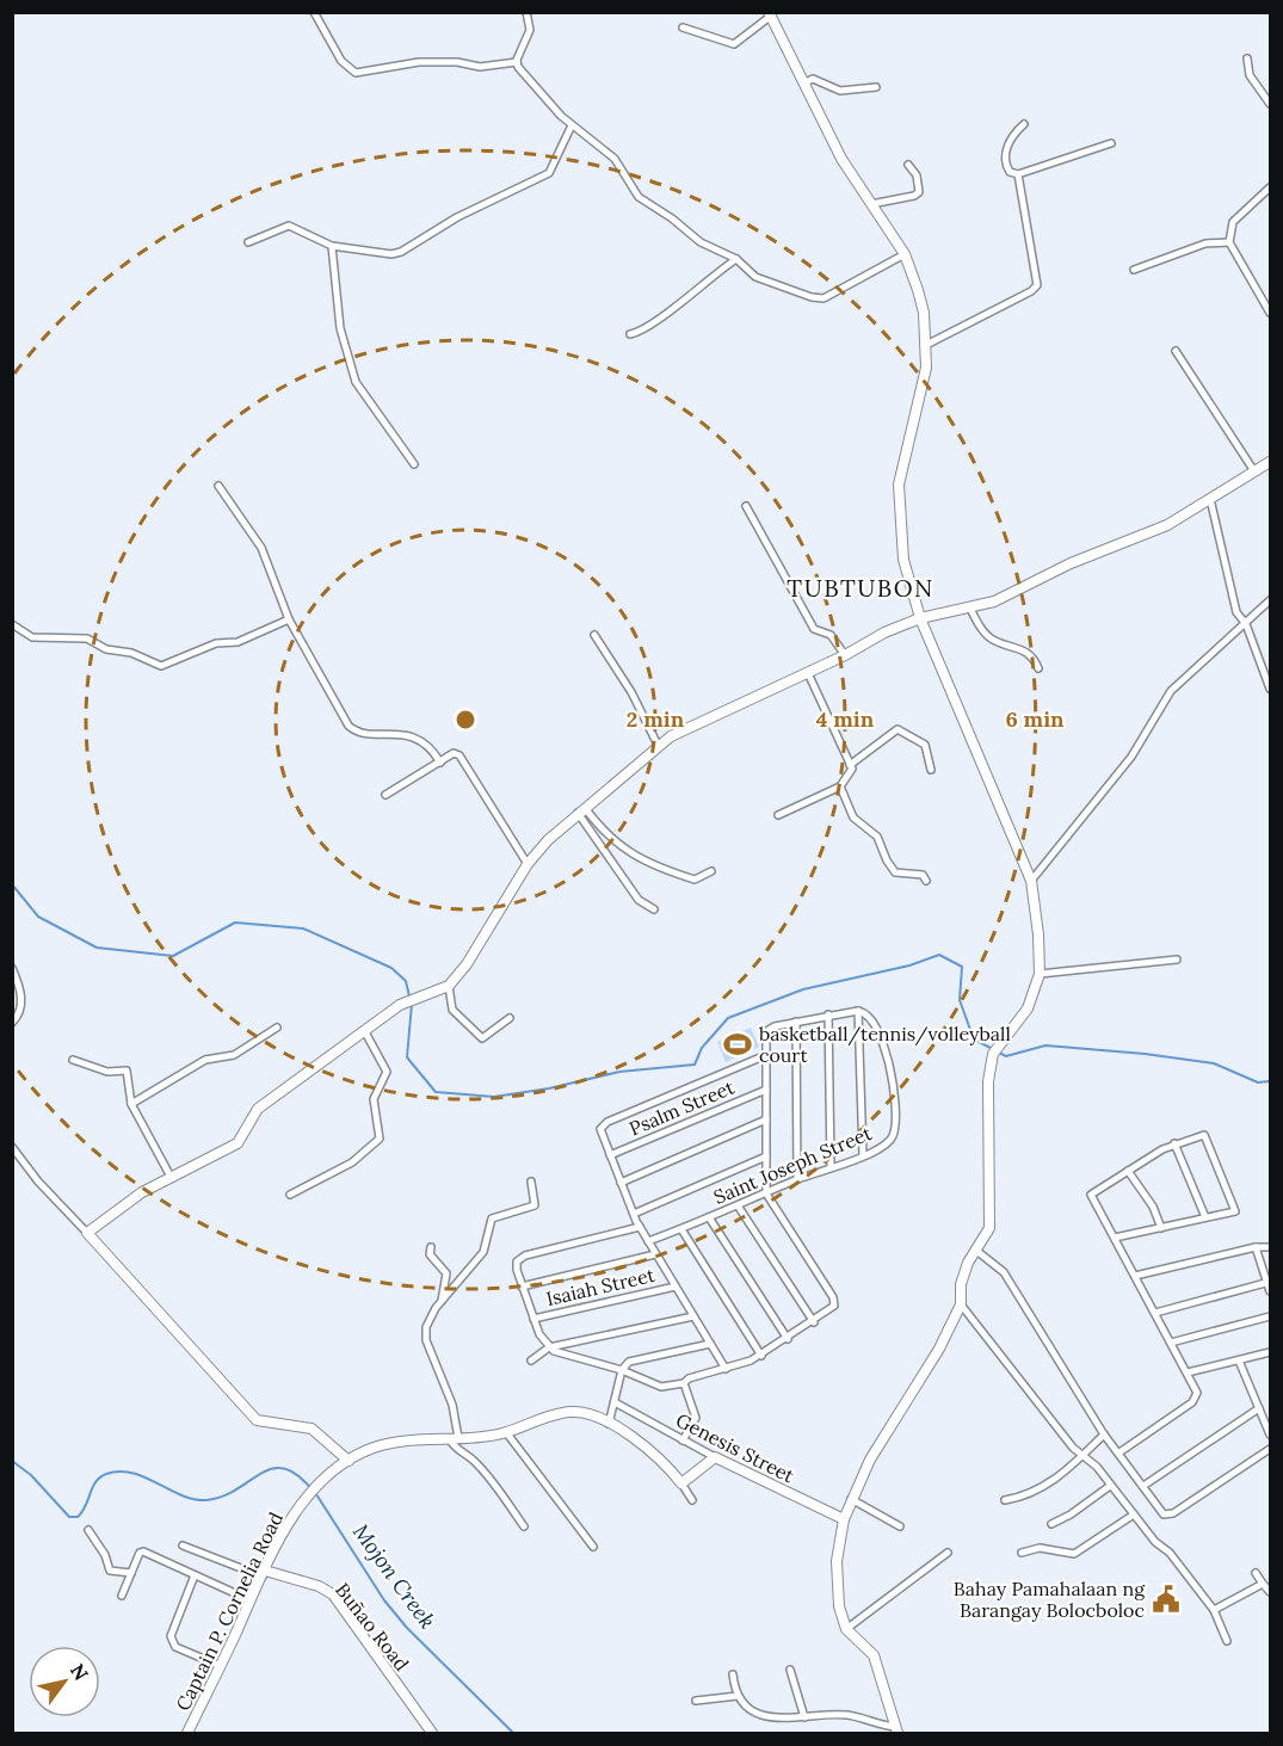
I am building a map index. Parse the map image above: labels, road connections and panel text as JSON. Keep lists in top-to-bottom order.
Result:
{
  "streets": {
    "street": [
      "Psalm Street",
      "Saint Joseph Street",
      "Isaiah Street",
      "Genesis Street",
      "Captain P. Cornelia Road",
      "Buñao Road"
    ]
  },
  "crossings": [
    ["Captain P. Cornelia Road", "Buñao Road"]
  ],
  "districts": ["TUBTUBON"],
  "water": ["Mojon Creek"],
  "places": {
    "sports": ["basketball/tennis/volleyball court"],
    "public building": ["Bahay Pamahalaan ng Barangay Bolocboloc"]
  },
  "north": "top right",
  "rings": ["2 min", "4 min", "6 min"]
}
